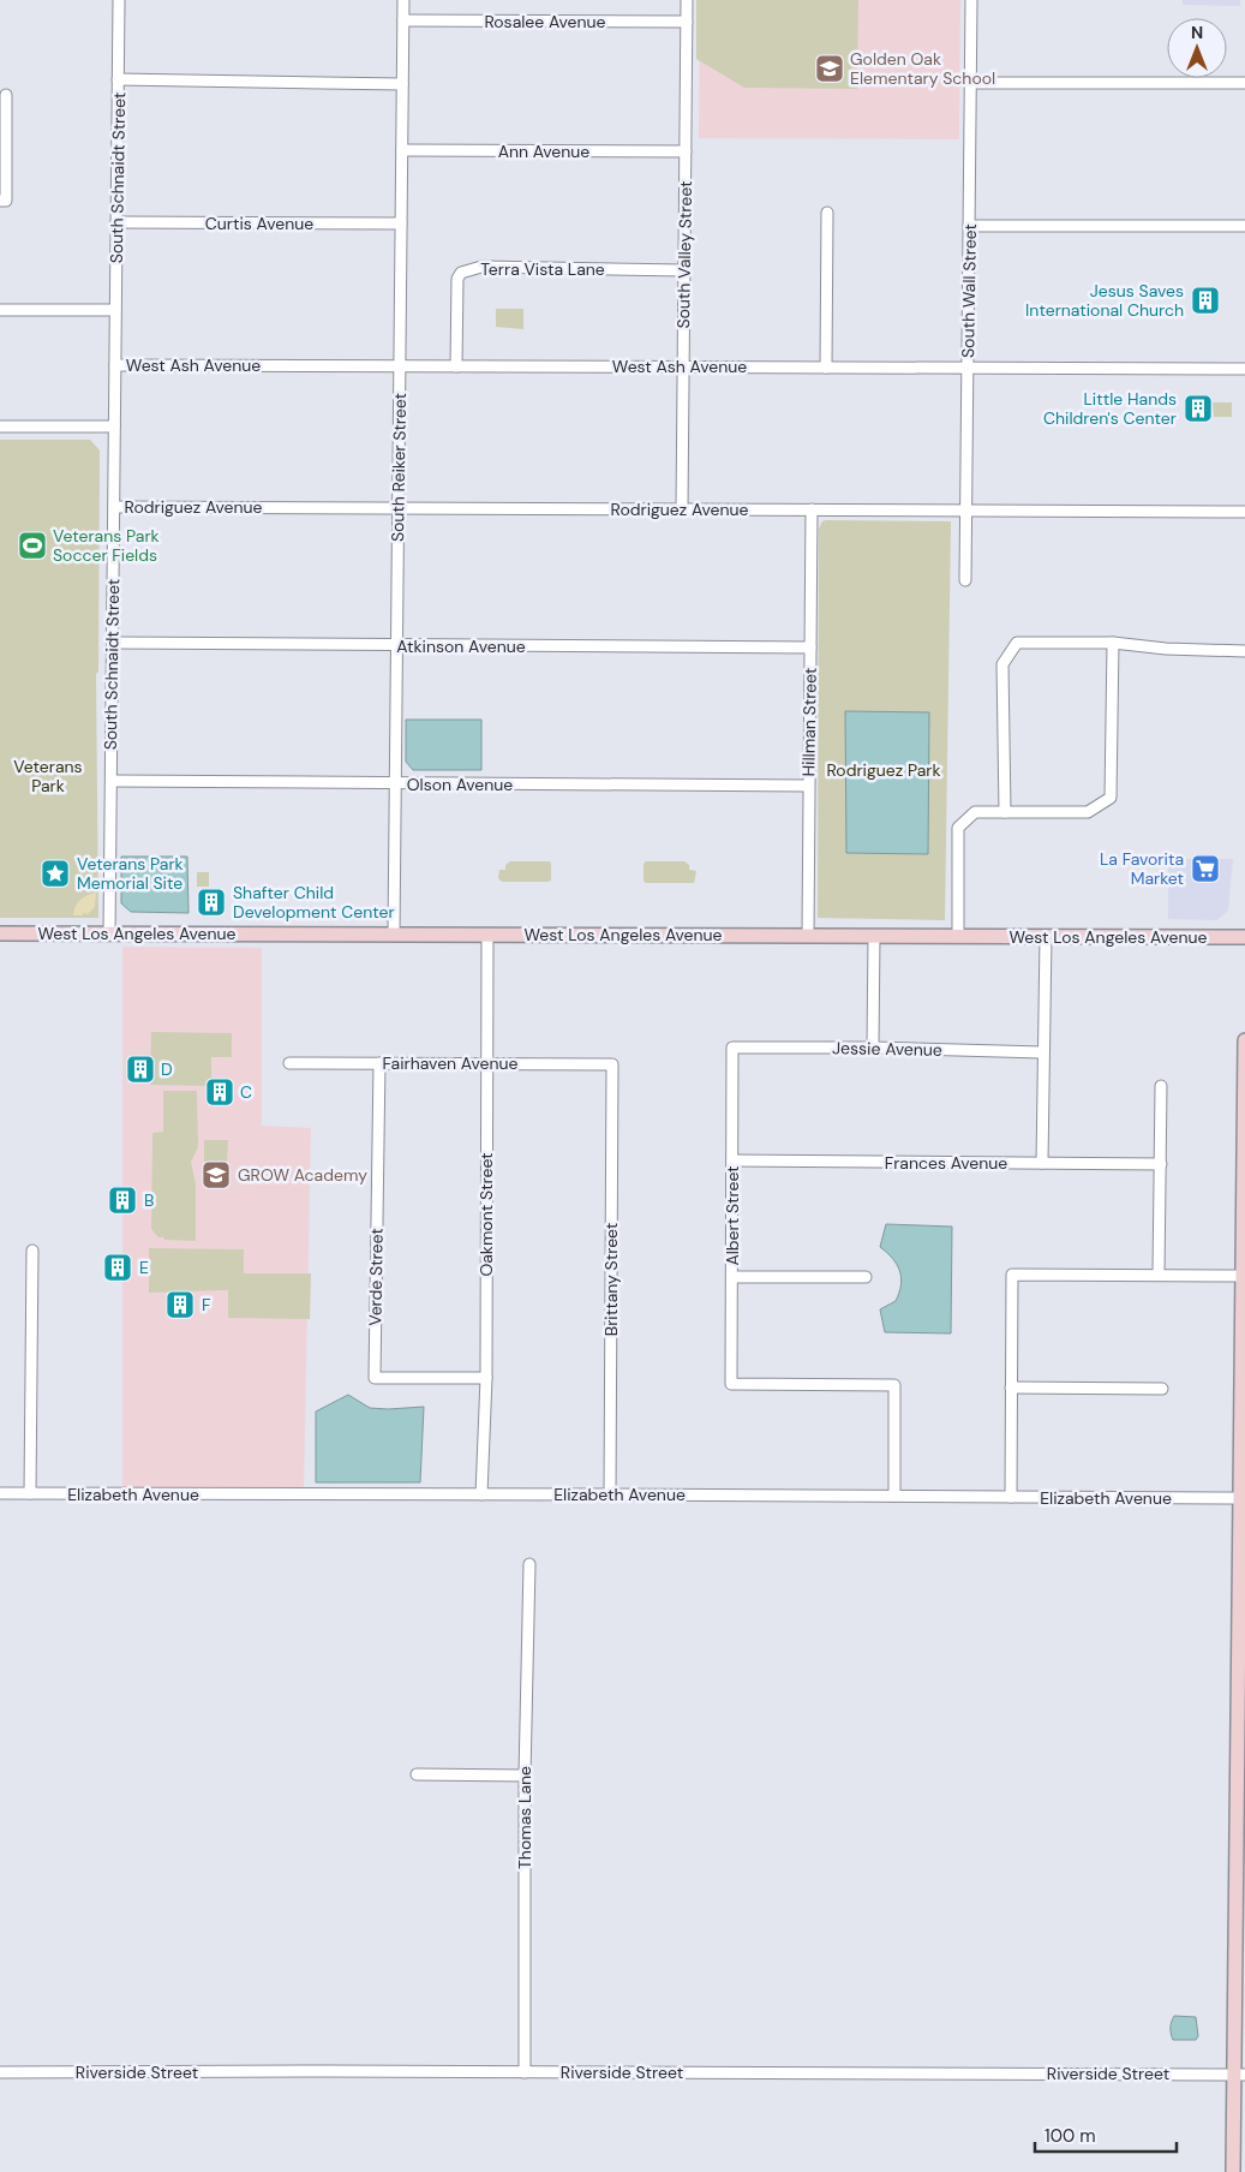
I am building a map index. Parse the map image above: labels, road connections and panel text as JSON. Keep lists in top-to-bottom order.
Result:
{
  "streets": {
    "street": [
      "Rosalee Avenue",
      "Ann Avenue",
      "South Schnaidt Street",
      "Curtis Avenue",
      "South Valley Street",
      "Terra Vista Lane",
      "South Wall Street",
      "West Ash Avenue",
      "South Reiker Street",
      "Rodriguez Avenue",
      "Atkinson Avenue",
      "Hillman Street",
      "Olson Avenue",
      "West Los Angeles Avenue",
      "Jessie Avenue",
      "Fairhaven Avenue",
      "Frances Avenue",
      "Oakmont Street",
      "Albert Street",
      "Verde Street",
      "Brittany Street",
      "Elizabeth Avenue",
      "Thomas Lane",
      "Riverside Street"
    ]
  },
  "crossings": [
    ["Rosalee Avenue", "South Valley Street"],
    ["Rosalee Avenue", "South Reiker Street"],
    ["Ann Avenue", "South Valley Street"],
    ["Ann Avenue", "South Reiker Street"],
    ["South Schnaidt Street", "Curtis Avenue"],
    ["South Schnaidt Street", "West Ash Avenue"],
    ["South Schnaidt Street", "Rodriguez Avenue"],
    ["South Schnaidt Street", "Atkinson Avenue"],
    ["South Schnaidt Street", "Olson Avenue"],
    ["South Schnaidt Street", "West Los Angeles Avenue"],
    ["Curtis Avenue", "South Reiker Street"],
    ["South Valley Street", "Terra Vista Lane"],
    ["South Valley Street", "West Ash Avenue"],
    ["South Valley Street", "Rodriguez Avenue"],
    ["Terra Vista Lane", "West Ash Avenue"],
    ["South Wall Street", "West Ash Avenue"],
    ["South Wall Street", "Rodriguez Avenue"],
    ["West Ash Avenue", "South Reiker Street"],
    ["South Reiker Street", "Rodriguez Avenue"],
    ["South Reiker Street", "Atkinson Avenue"],
    ["South Reiker Street", "Olson Avenue"],
    ["South Reiker Street", "West Los Angeles Avenue"],
    ["Rodriguez Avenue", "Hillman Street"],
    ["Atkinson Avenue", "Hillman Street"],
    ["Hillman Street", "Olson Avenue"],
    ["Hillman Street", "West Los Angeles Avenue"],
    ["West Los Angeles Avenue", "Oakmont Street"],
    ["Jessie Avenue", "Albert Street"],
    ["Fairhaven Avenue", "Oakmont Street"],
    ["Fairhaven Avenue", "Verde Street"],
    ["Fairhaven Avenue", "Brittany Street"],
    ["Frances Avenue", "Albert Street"],
    ["Oakmont Street", "Verde Street"],
    ["Oakmont Street", "Elizabeth Avenue"],
    ["Albert Street", "Elizabeth Avenue"],
    ["Brittany Street", "Elizabeth Avenue"],
    ["Thomas Lane", "Riverside Street"]
  ],
  "parks": ["Veterans Park", "Rodriguez Park"],
  "places": {
    "school or university": ["Golden Oak Elementary School", "GROW Academy"],
    "building": [
      "Jesus Saves International Church",
      "Little Hands Children's Center",
      "Shafter Child Development Center",
      "D",
      "C",
      "B",
      "E",
      "F"
    ],
    "sports": ["Veterans Park Soccer Fields"],
    "supermarket": ["La Favorita Market"],
    "place": ["Veterans Park Memorial Site"]
  },
  "scale_bar": "100 m",
  "north": "top"
}
